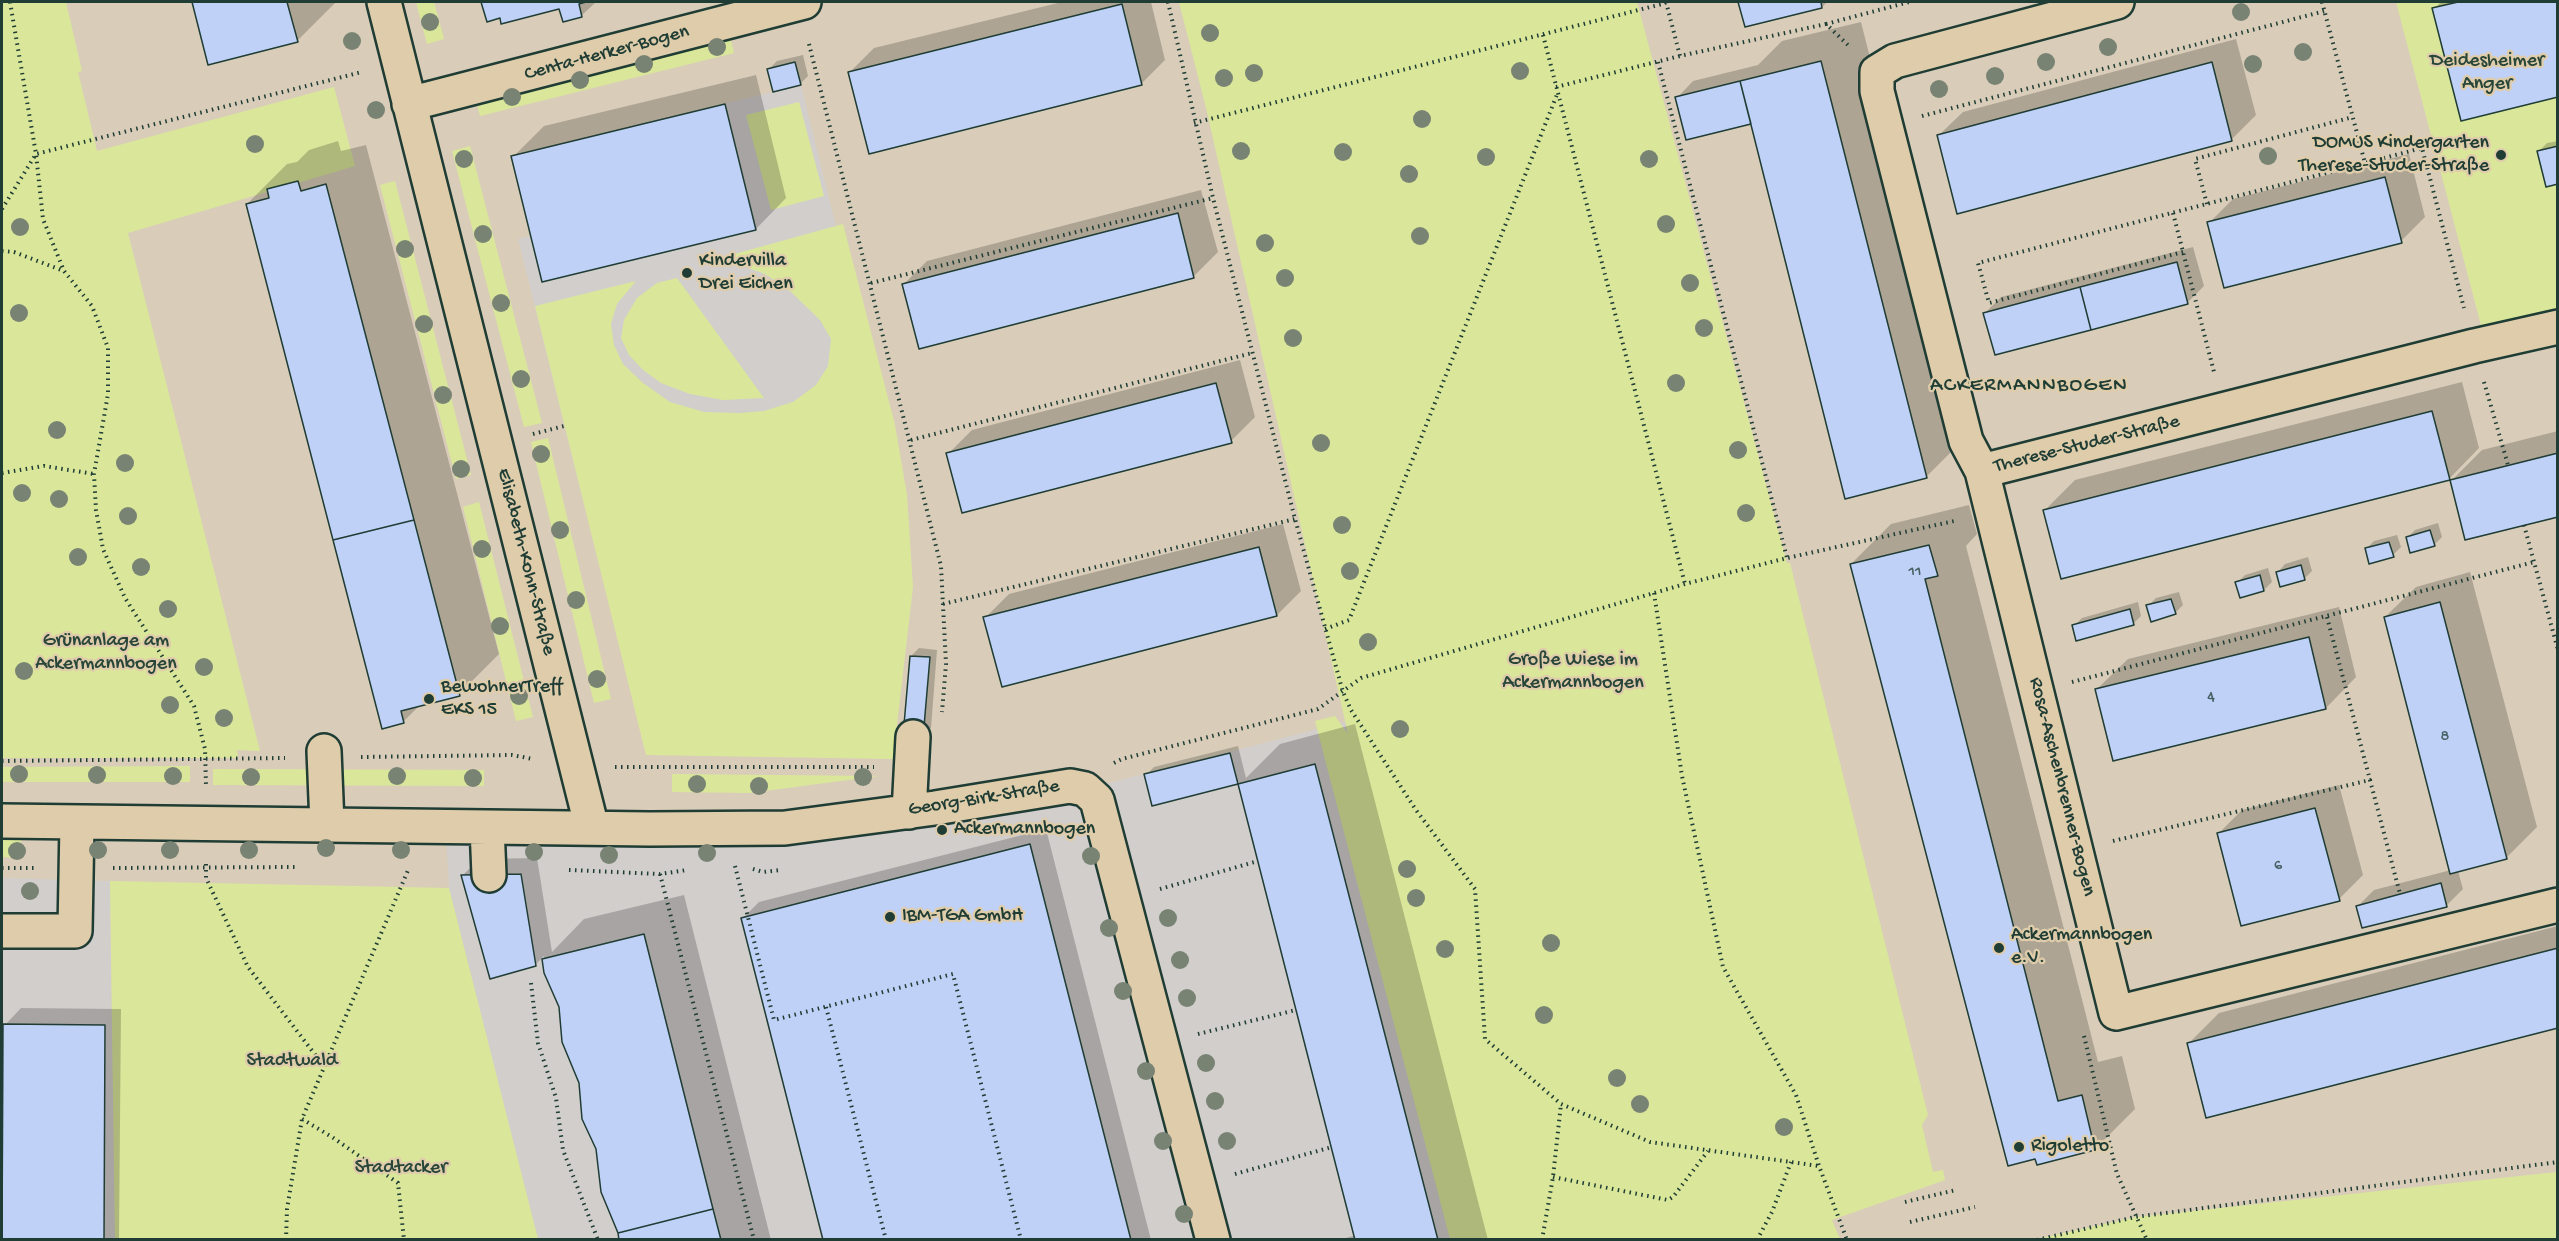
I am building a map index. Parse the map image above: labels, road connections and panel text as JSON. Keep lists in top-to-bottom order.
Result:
{
  "streets": {
    "street": [
      "Centa-Herker-Bogen",
      "Therese-Studer-Straße",
      "Elisabeth-Kohn-Straße",
      "Rosa-Aschenbrenner-Bogen",
      "Georg-Birk-Straße"
    ]
  },
  "crossings": [
    ["Centa-Herker-Bogen", "Elisabeth-Kohn-Straße"],
    ["Therese-Studer-Straße", "Rosa-Aschenbrenner-Bogen"],
    ["Elisabeth-Kohn-Straße", "Georg-Birk-Straße"]
  ],
  "districts": ["ACKERMANNBOGEN"],
  "parks": [
    "Deidesheimer Anger",
    "Grünanlage am Ackermannbogen",
    "Große Wiese im Ackermannbogen",
    "Stadtwald",
    "Stadtacker"
  ],
  "places": [
    "DOMUS Kindergarten Therese-Studer-Straße",
    "Kindervilla Drei Eichen",
    "BewohnerTreff EKS 15",
    "Ackermannbogen",
    "IBM-TGA GmbH",
    "Ackermannbogen e.V.",
    "Rigoletto"
  ],
  "house_numbers": [
    "11",
    "4",
    "8",
    "6"
  ]
}
